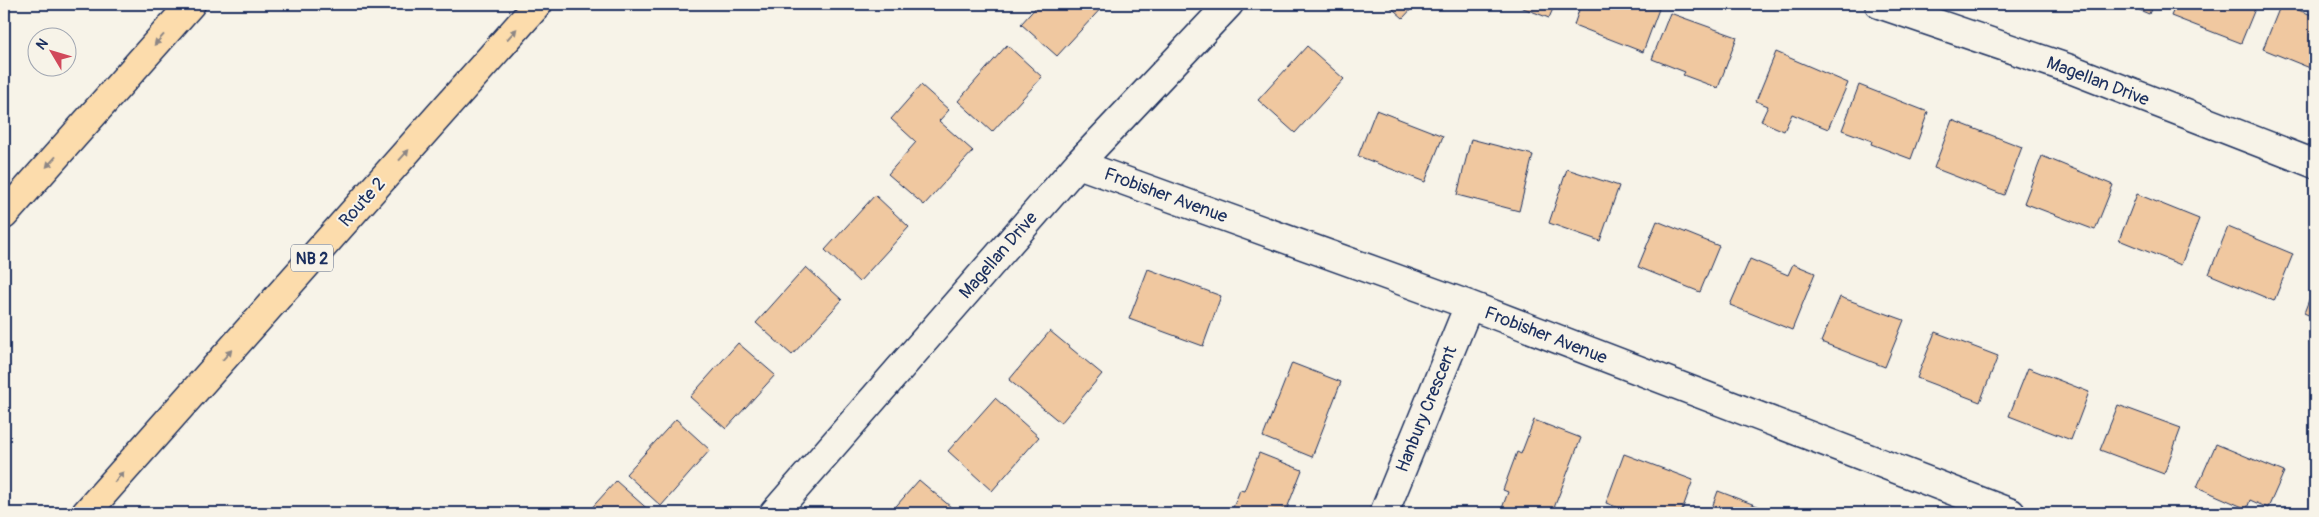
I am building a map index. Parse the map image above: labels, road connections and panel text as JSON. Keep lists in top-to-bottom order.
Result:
{
  "streets": {
    "highway": ["Route 2", "NB 2"],
    "street": ["Magellan Drive", "Frobisher Avenue", "Hanbury Crescent"]
  },
  "crossings": [
    ["Magellan Drive", "Frobisher Avenue"],
    ["Frobisher Avenue", "Hanbury Crescent"]
  ],
  "one_way": ["Route 2"],
  "north": "top left"
}
